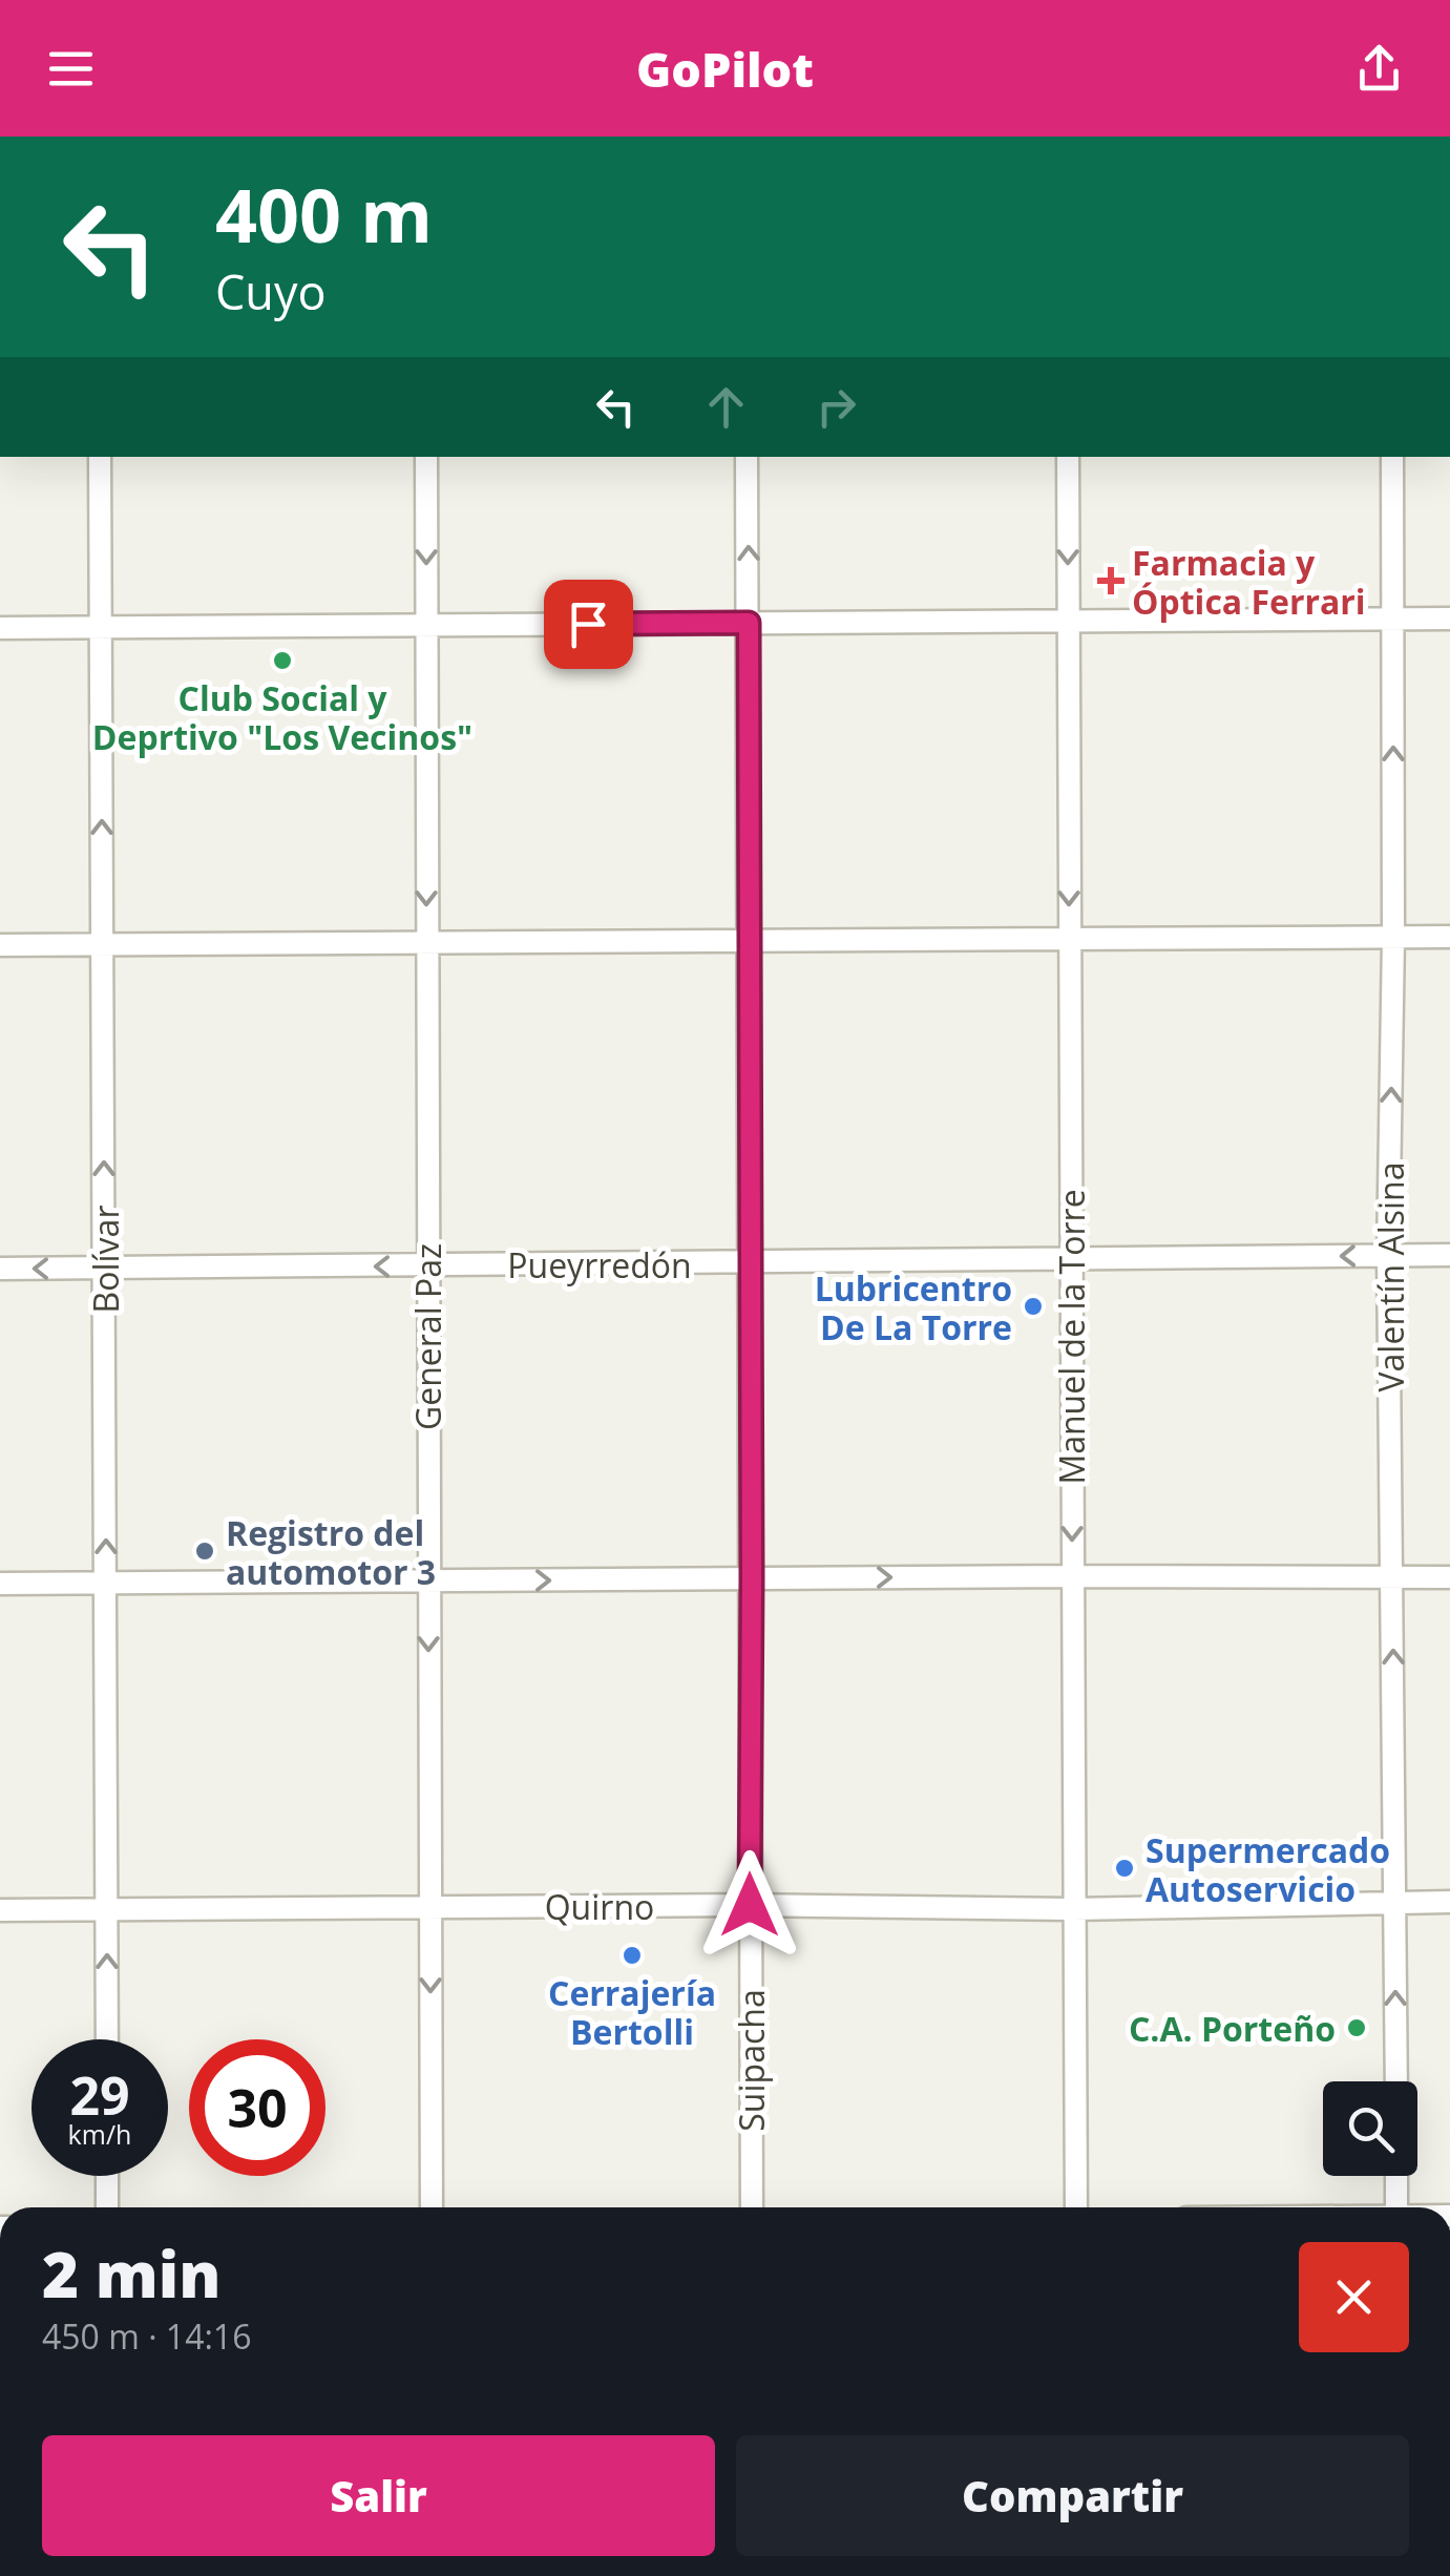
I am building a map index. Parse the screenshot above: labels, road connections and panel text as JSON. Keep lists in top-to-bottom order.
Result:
{
  "streets": {
    "street": [
      "Bolívar",
      "Pueyrredón",
      "Valentín Alsina",
      "General Paz",
      "Manuel de la Torre",
      "Quirno",
      "Suipacha"
    ]
  },
  "crossings": [
    ["Bolívar", "Pueyrredón"],
    ["Bolívar", "Quirno"],
    ["Pueyrredón", "Valentín Alsina"],
    ["Pueyrredón", "General Paz"],
    ["Pueyrredón", "Manuel de la Torre"],
    ["Pueyrredón", "Suipacha"],
    ["Valentín Alsina", "Quirno"],
    ["General Paz", "Quirno"],
    ["Manuel de la Torre", "Quirno"],
    ["Quirno", "Suipacha"]
  ],
  "one_way": [
    "Bolívar",
    "Pueyrredón",
    "Valentín Alsina",
    "General Paz",
    "Manuel de la Torre"
  ],
  "places": {
    "health": ["Farmacia y Óptica Ferrari"],
    "other": [
      "Club Social y Deprtivo \"Los Vecinos\"",
      "Lubricentro De La Torre",
      "Registro del automotor 3",
      "Supermercado Autoservicio",
      "Cerrajería Bertolli",
      "C.A. Porteño"
    ]
  },
  "page": {
    "header": "GoPilot",
    "turn": ["400 m", "Cuyo"],
    "speed": "29 km/h",
    "limit": "30",
    "heading": ["2 min", "450 m · 14:16"],
    "buttons": ["Salir", "Compartir"]
  }
}
